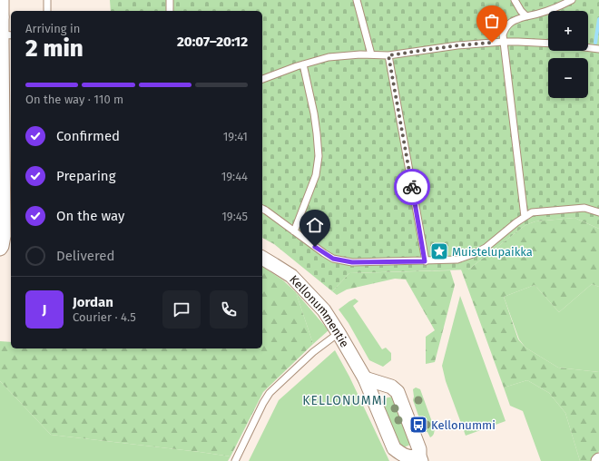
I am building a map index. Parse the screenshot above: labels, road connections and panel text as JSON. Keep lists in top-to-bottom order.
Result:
{
  "streets": {
    "street": ["Kellonummentie"]
  },
  "districts": ["KELLONUMMI"],
  "places": {
    "place": ["Muistelupaikka"],
    "bus stop": ["Kellonummi"]
  },
  "page": {
    "map_buttons": ["+", "−"],
    "heading": ["2 min", "Arriving in", "20:07–20:12"],
    "panel": ["Jordan", "Courier · 4.5"],
    "bar": "On the way · 110 m",
    "list": [
      ["Confirmed", "19:41"],
      ["Preparing", "19:44"],
      ["On the way", "19:45"],
      "Delivered"
    ],
    "round": "J"
  }
}
